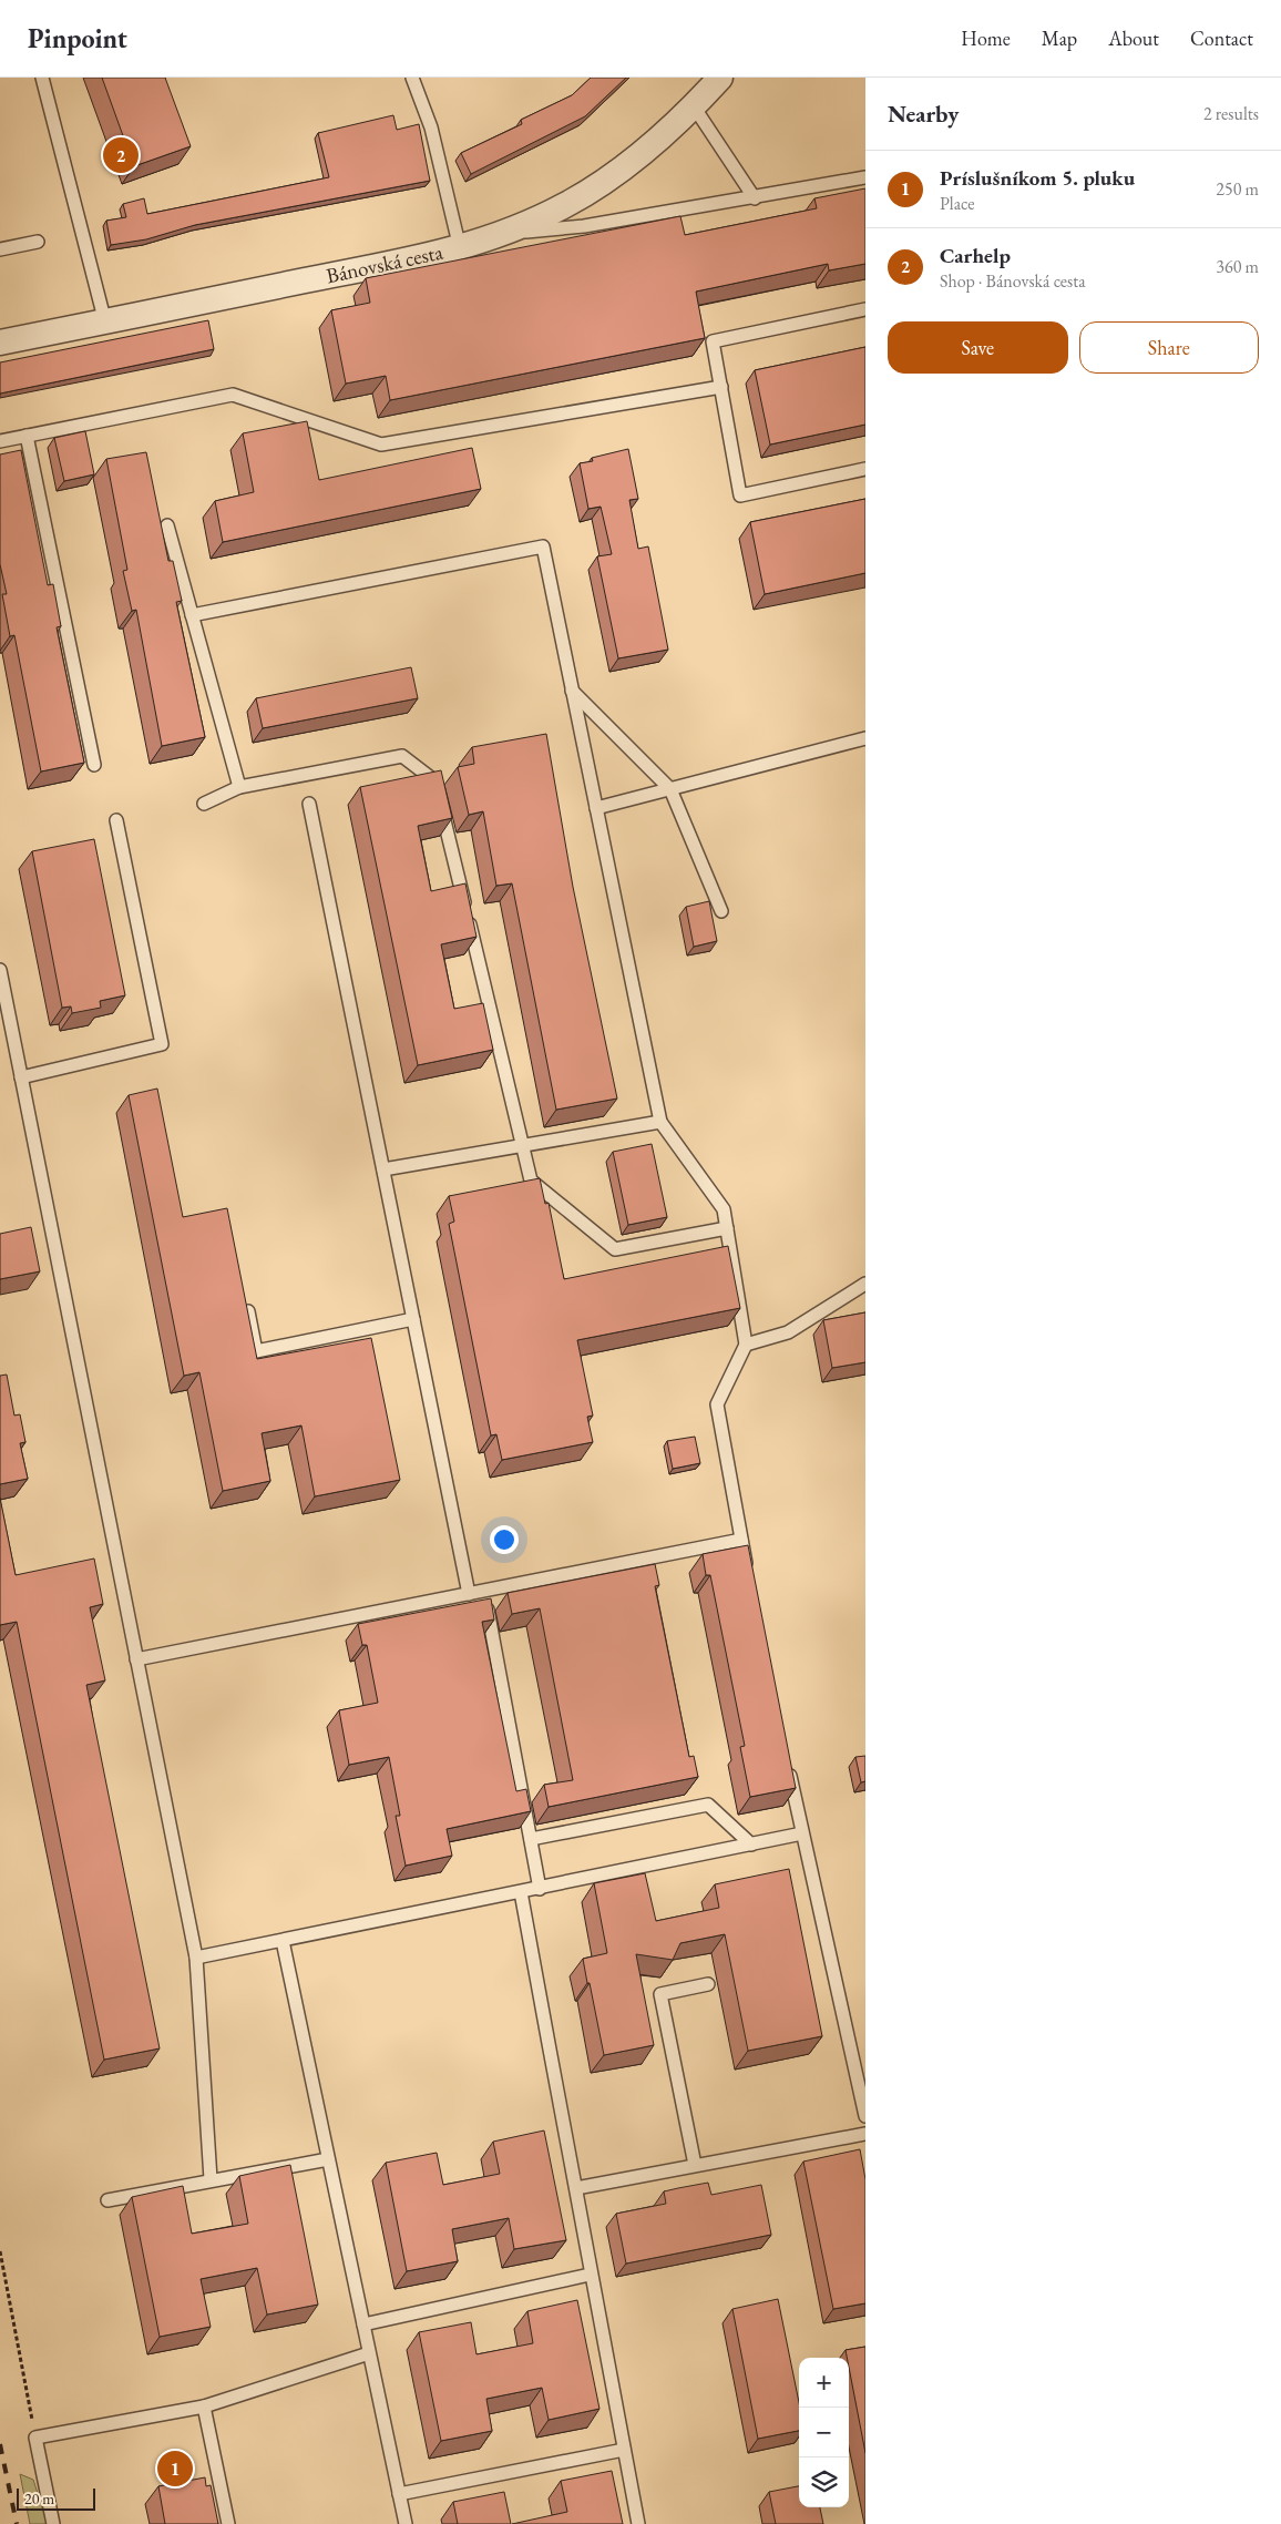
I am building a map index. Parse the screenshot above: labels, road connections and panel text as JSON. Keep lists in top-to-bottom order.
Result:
{
  "streets": {
    "street": ["Bánovská cesta"]
  },
  "scale_bar": "20 m",
  "page": {
    "header": "Pinpoint",
    "nav": [
      "Home",
      "Map",
      "About",
      "Contact"
    ],
    "heading": ["Nearby", "2 results"],
    "pins": ["2", "1"],
    "list": [
      {
        "mark": "1",
        "name": "Príslušníkom 5. pluku",
        "note": "Place",
        "value": "250 m"
      },
      {
        "mark": "2",
        "name": "Carhelp",
        "note": "Shop · Bánovská cesta",
        "value": "360 m"
      }
    ],
    "buttons": ["Save", "Share"],
    "map_buttons": ["+", "−"],
    "scale": "20 m"
  }
}
